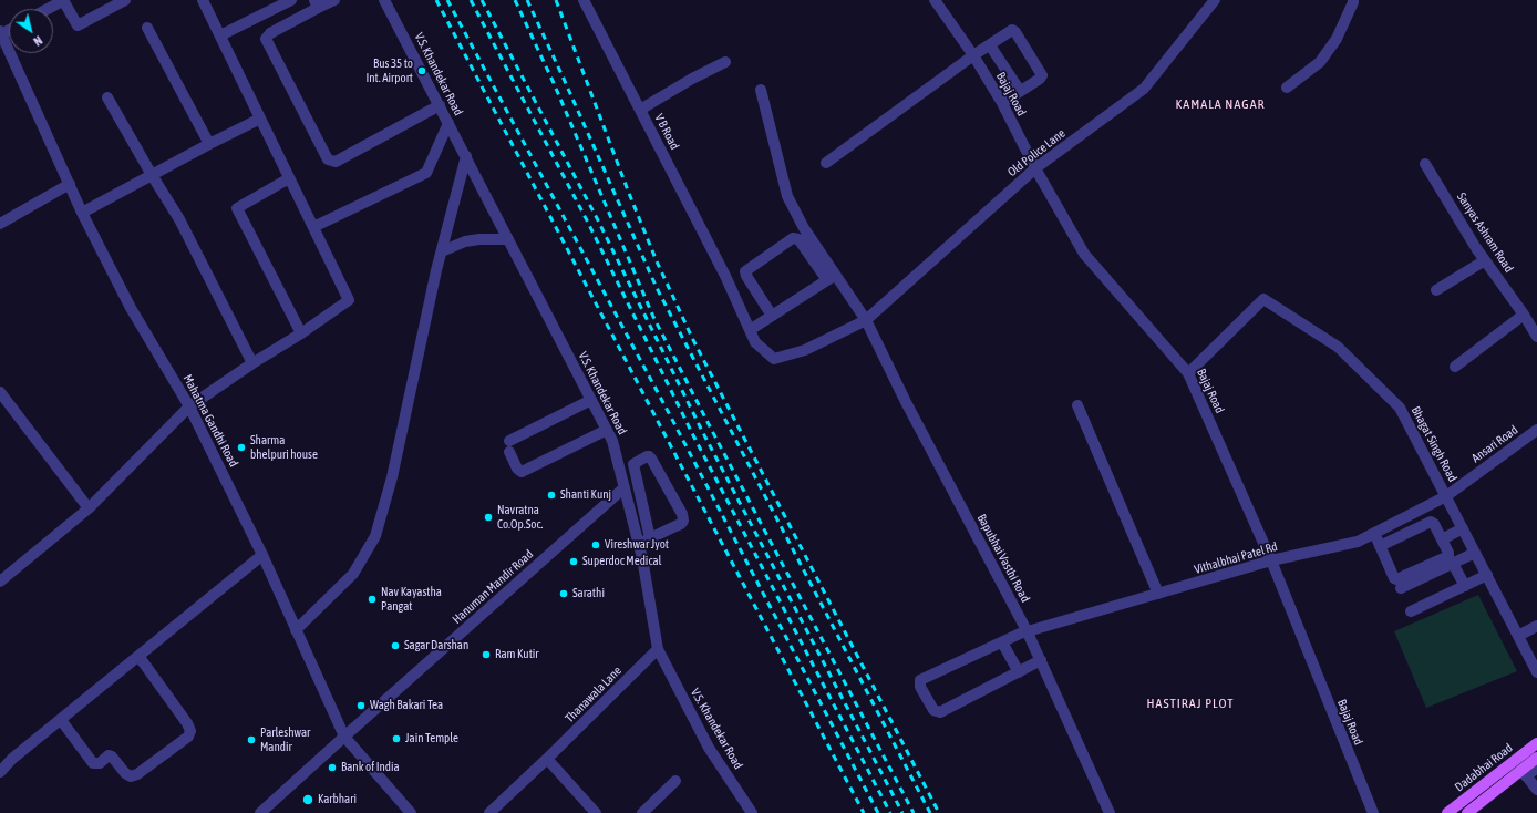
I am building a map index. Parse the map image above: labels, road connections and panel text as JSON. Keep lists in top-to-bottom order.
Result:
{
  "streets": {
    "main road": ["Dadabhai Road"],
    "street": [
      "V.S. Khandekar Road",
      "Bajaj Road",
      "V B Road",
      "Old Police Lane",
      "Sanyas Ashram Road",
      "Mahatma Gandhi Road",
      "Bhagat Singh Road",
      "Ansari Road",
      "Bapubhai Vasthi Road",
      "Vithalbhai Patel Rd",
      "Hanuman Mandir Road",
      "Thanawala Lane"
    ]
  },
  "crossings": [
    ["V.S. Khandekar Road", "Hanuman Mandir Road"],
    ["V.S. Khandekar Road", "Thanawala Lane"],
    ["Bajaj Road", "Old Police Lane"],
    ["Bajaj Road", "Bhagat Singh Road"],
    ["Bajaj Road", "Vithalbhai Patel Rd"],
    ["V B Road", "Old Police Lane"],
    ["Old Police Lane", "Bapubhai Vasthi Road"],
    ["Mahatma Gandhi Road", "Hanuman Mandir Road"],
    ["Bhagat Singh Road", "Ansari Road"],
    ["Bhagat Singh Road", "Vithalbhai Patel Rd"],
    ["Ansari Road", "Vithalbhai Patel Rd"],
    ["Bapubhai Vasthi Road", "Vithalbhai Patel Rd"]
  ],
  "districts": ["KAMALA NAGAR", "HASTIRAJ PLOT"],
  "places": [
    "Bus 35 to Int. Airport",
    "Sharma bhelpuri house",
    "Shanti Kunj",
    "Navratna Co.Op.Soc.",
    "Vireshwar Jyot",
    "Superdoc Medical",
    "Sarathi",
    "Nav Kayastha Pangat",
    "Sagar Darshan",
    "Ram Kutir",
    "Wagh Bakari Tea",
    "Jain Temple",
    "Parleshwar Mandir",
    "Bank of India",
    "Karbhari"
  ],
  "north": "bottom right"
}
